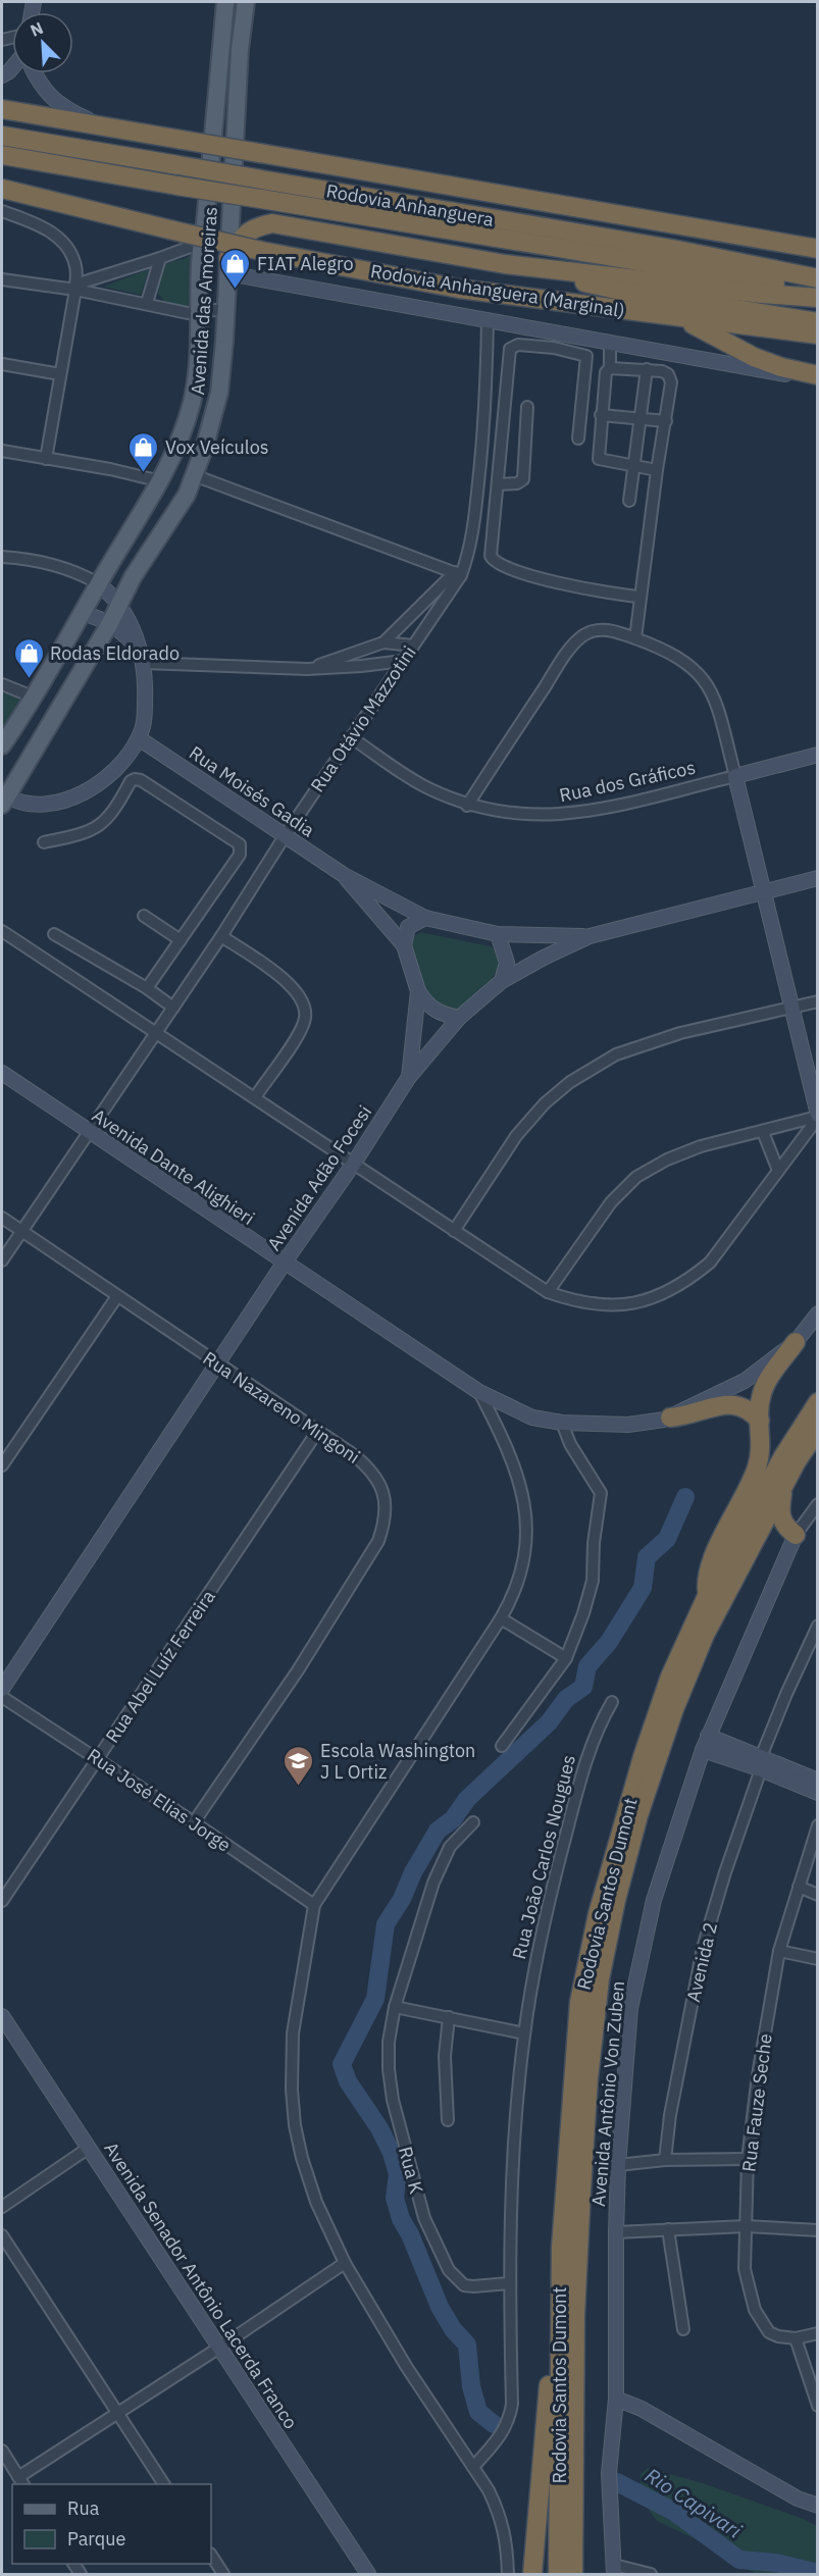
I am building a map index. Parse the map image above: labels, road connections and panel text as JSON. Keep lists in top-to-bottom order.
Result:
{
  "streets": {
    "highway": ["Rodovia Anhanguera", "Rodovia Anhanguera (Marginal)", "Rodovia Santos Dumont"],
    "main road": ["Avenida das Amoreiras"],
    "street": [
      "Rua Otávio Mazzotini",
      "Rua dos Gráficos",
      "Rua Moisés Gadia",
      "Avenida Dante Alighieri",
      "Avenida Adão Focesi",
      "Rua Nazareno Mingoni",
      "Rua Abel Luíz Ferreira",
      "Rua José Elias Jorge",
      "Rua João Carlos Nougues",
      "Avenida 2",
      "Avenida Antônio Von Zuben",
      "Rua Fauze Seche",
      "Rua K",
      "Avenida Senador Antônio Lacerda Franco"
    ]
  },
  "crossings": [
    ["Rua Otávio Mazzotini", "Rua dos Gráficos"],
    ["Rua Otávio Mazzotini", "Rua Moisés Gadia"],
    ["Rua Otávio Mazzotini", "Avenida Dante Alighieri"],
    ["Rua Otávio Mazzotini", "Rua Nazareno Mingoni"],
    ["Rua Moisés Gadia", "Avenida Adão Focesi"],
    ["Avenida Dante Alighieri", "Avenida Adão Focesi"],
    ["Avenida Adão Focesi", "Rua Nazareno Mingoni"],
    ["Rua Nazareno Mingoni", "Rua Abel Luíz Ferreira"],
    ["Rua Nazareno Mingoni", "Rua José Elias Jorge"],
    ["Rua Abel Luíz Ferreira", "Rua José Elias Jorge"],
    ["Rua João Carlos Nougues", "Rua K"]
  ],
  "water": ["Rio Capivari"],
  "places": {
    "shop": ["FIAT Alegro", "Vox Veículos", "Rodas Eldorado"],
    "school or university": ["Escola Washington J L Ortiz"]
  },
  "legend": ["Rua", "Parque"],
  "north": "top left"
}
